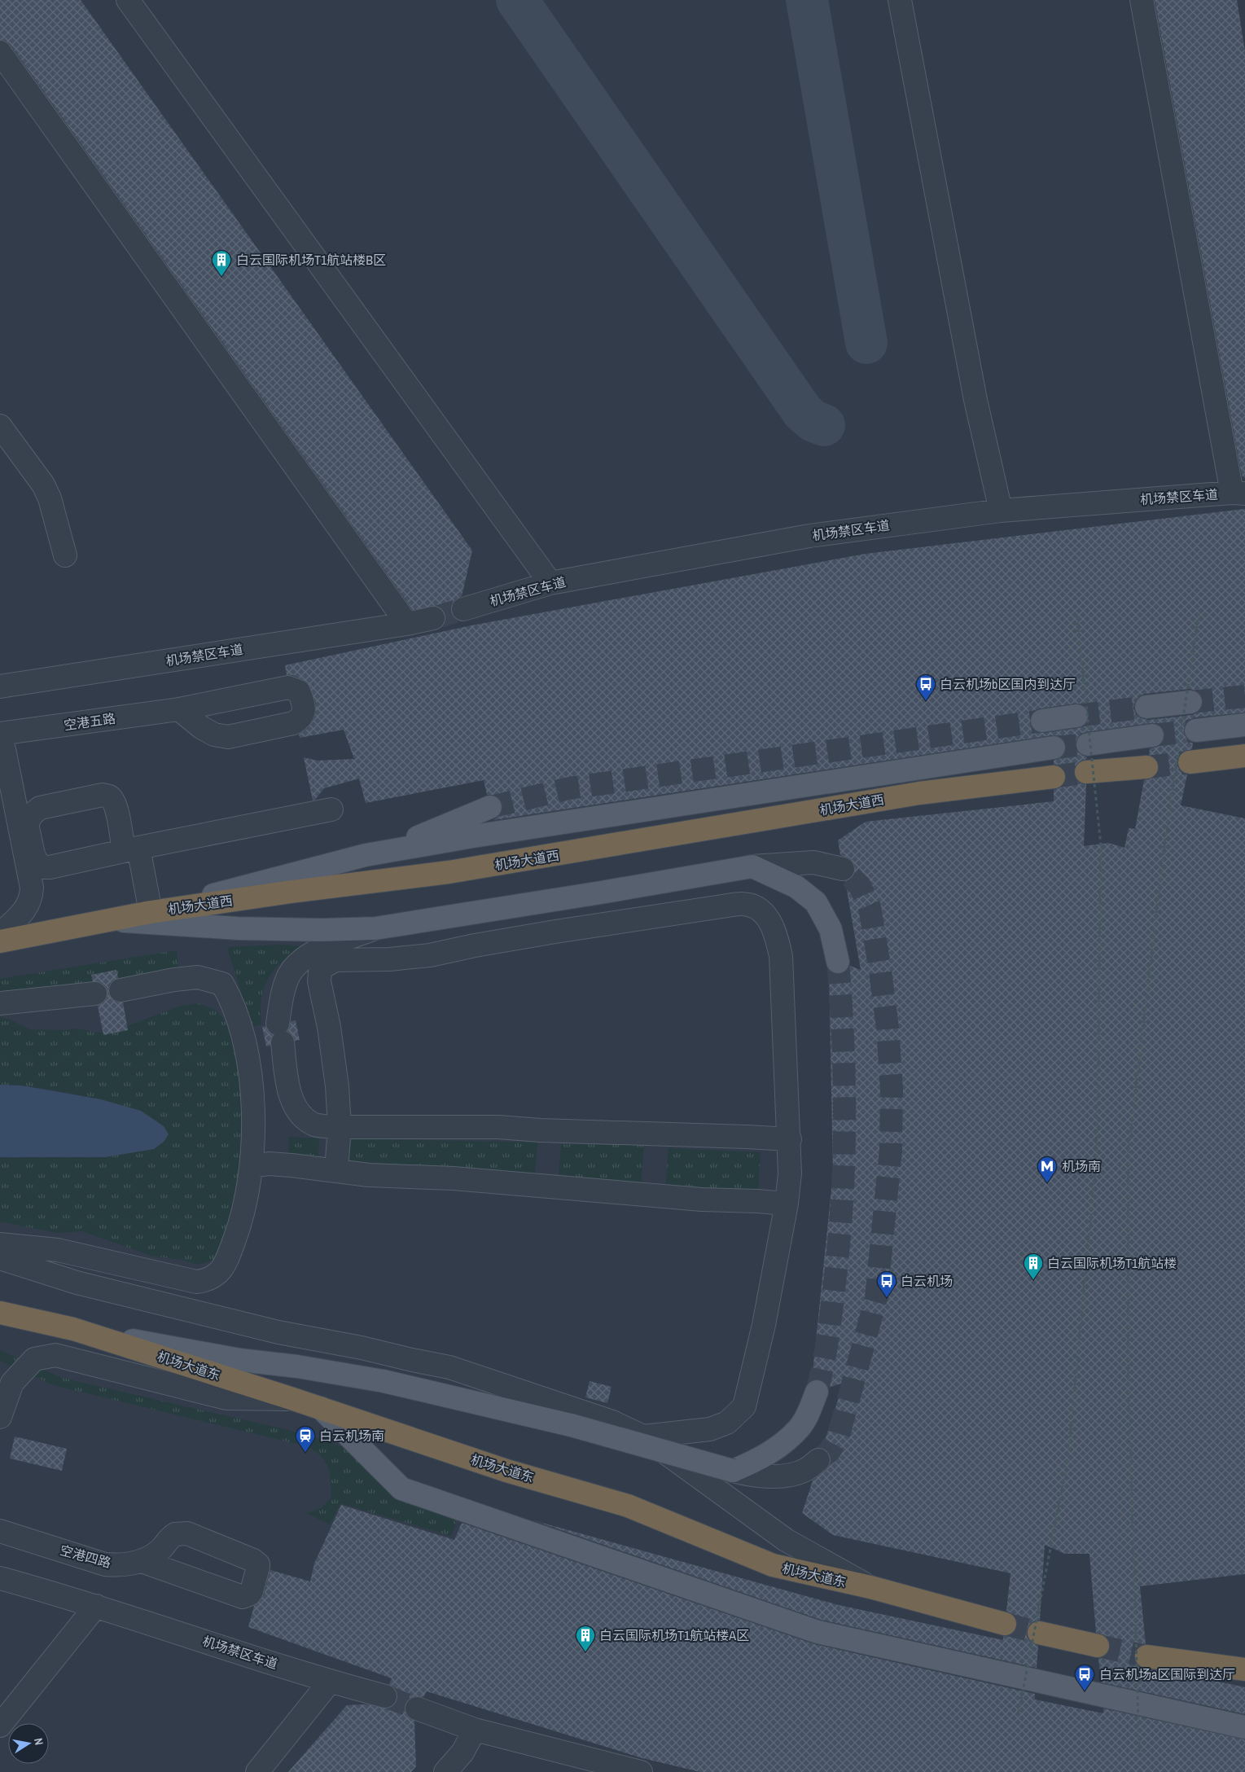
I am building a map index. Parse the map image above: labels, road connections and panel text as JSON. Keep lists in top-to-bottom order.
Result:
{
  "streets": {
    "highway": ["机场大道西", "机场大道东"],
    "street": ["机场禁区车道", "空港五路", "空港四路"]
  },
  "places": {
    "building": ["白云国际机场T1航站楼B区", "白云国际机场T1航站楼", "白云国际机场T1航站楼A区"],
    "bus stop": ["白云机场b区国内到达厅", "白云机场", "白云机场a区国际到达厅"],
    "metro station": ["机场南"],
    "station": ["白云机场南"]
  },
  "north": "right"
}
